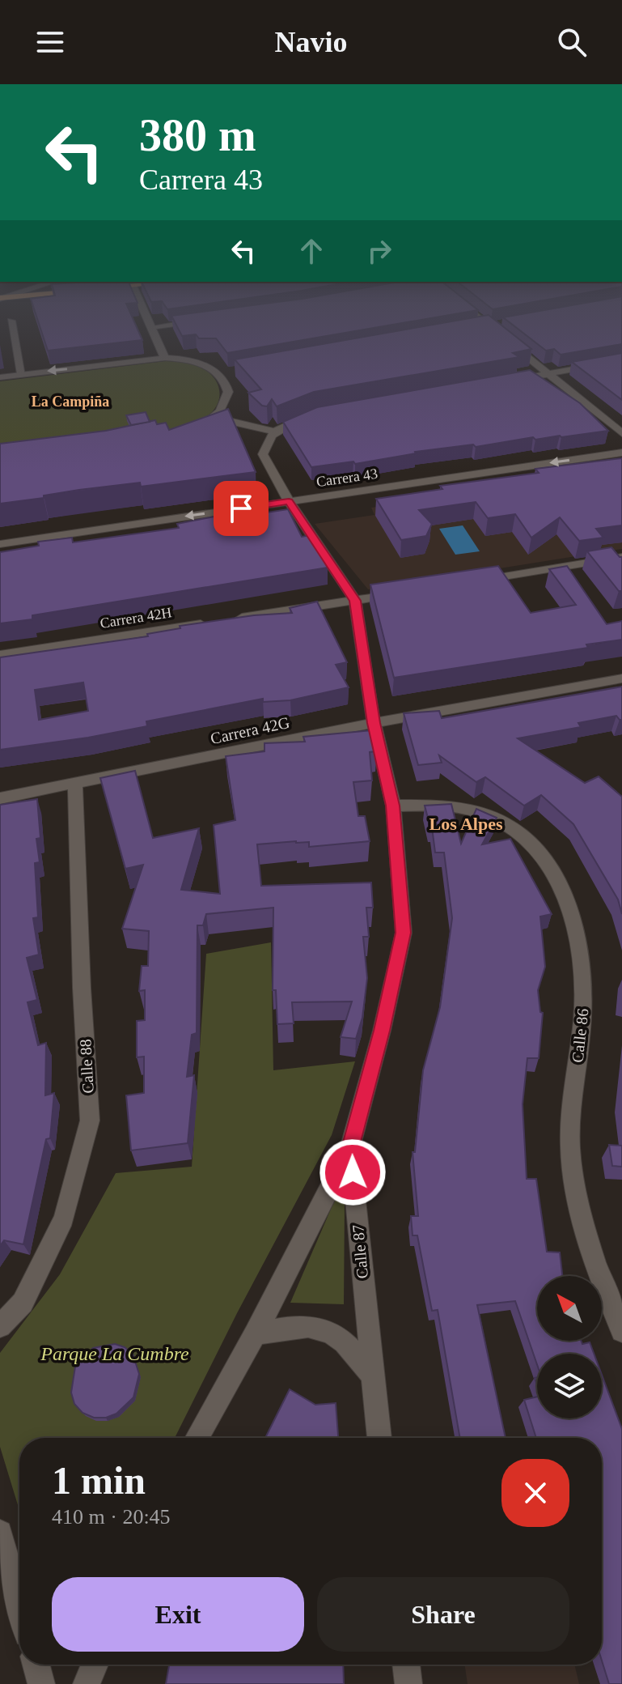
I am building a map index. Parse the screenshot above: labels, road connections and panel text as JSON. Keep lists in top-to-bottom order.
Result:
{
  "streets": {
    "street": [
      "Carrera 43",
      "Carrera 42H",
      "Carrera 42G",
      "Calle 86",
      "Calle 88",
      "Calle 87"
    ]
  },
  "crossings": [
    ["Carrera 43", "Calle 87"],
    ["Carrera 42H", "Calle 87"],
    ["Carrera 42G", "Calle 88"],
    ["Carrera 42G", "Calle 87"],
    ["Calle 86", "Calle 87"]
  ],
  "districts": ["La Campiña", "Los Alpes"],
  "parks": ["Parque La Cumbre"],
  "north": "top left",
  "page": {
    "header": "Navio",
    "turn": ["380 m", "Carrera 43"],
    "heading": ["1 min", "410 m · 20:45"],
    "buttons": ["Exit", "Share"]
  }
}
